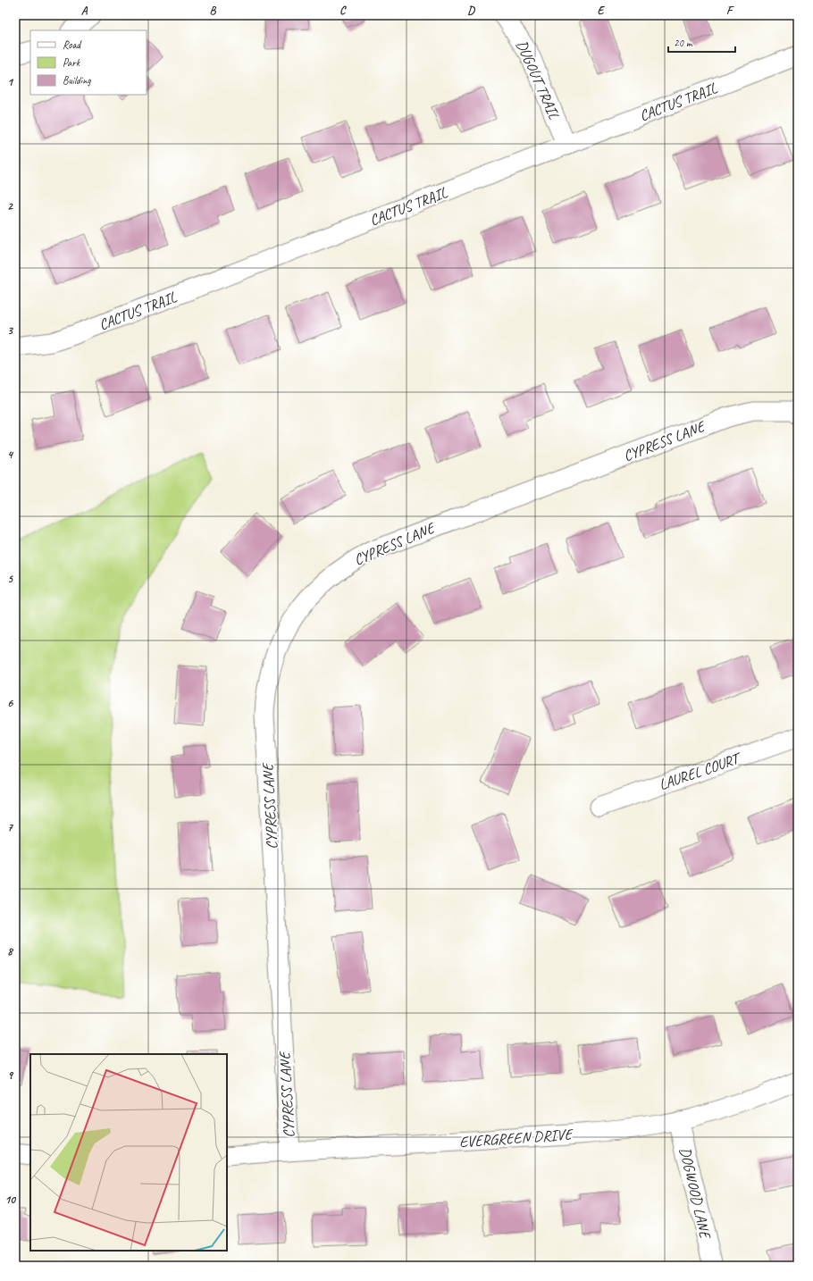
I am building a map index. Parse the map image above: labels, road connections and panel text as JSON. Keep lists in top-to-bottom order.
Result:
{
  "streets": {
    "street": [
      "DUGOUT TRAIL",
      "CACTUS TRAIL",
      "CYPRESS LANE",
      "LAUREL COURT",
      "EVERGREEN DRIVE",
      "DOGWOOD LANE"
    ]
  },
  "crossings": [
    ["DUGOUT TRAIL", "CACTUS TRAIL"],
    ["CYPRESS LANE", "EVERGREEN DRIVE"],
    ["EVERGREEN DRIVE", "DOGWOOD LANE"]
  ],
  "legend": ["Road", "Park", "Building"],
  "scale_bar": "20 m",
  "grid": {
    "columns": [
      "A",
      "B",
      "C",
      "D",
      "E",
      "F"
    ],
    "rows": [
      "1",
      "2",
      "3",
      "4",
      "5",
      "6",
      "7",
      "8",
      "9",
      "10"
    ]
  }
}
